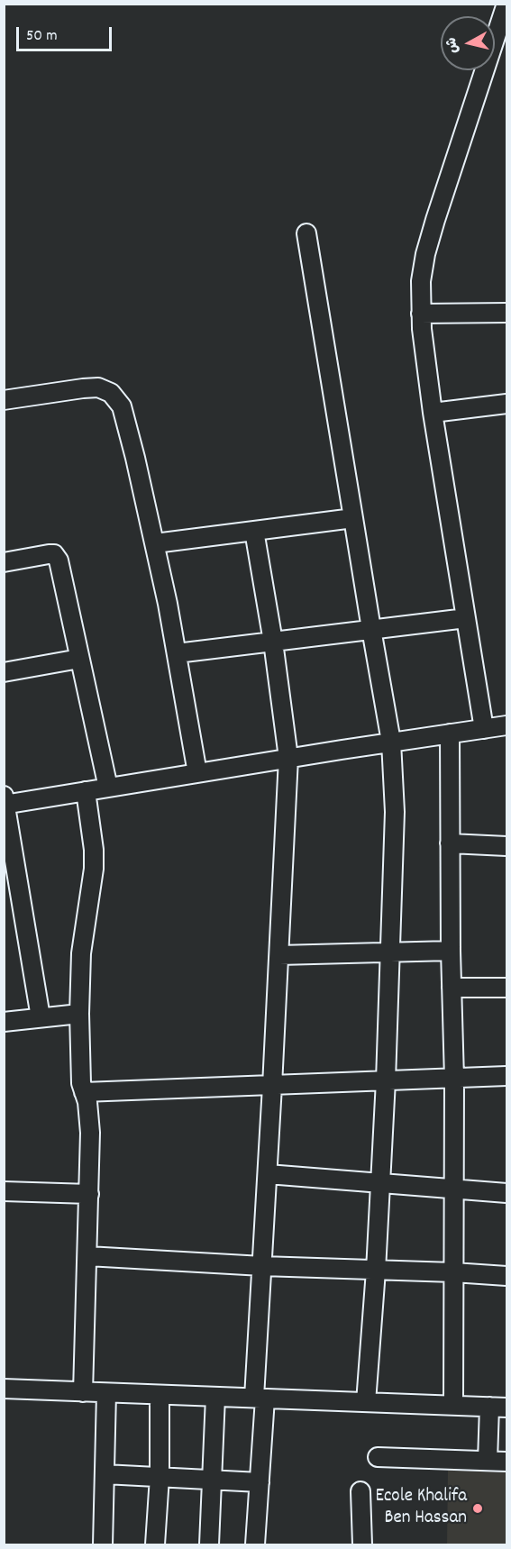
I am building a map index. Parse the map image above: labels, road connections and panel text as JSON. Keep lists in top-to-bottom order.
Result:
{
  "places": ["Ecole Khalifa Ben Hassan"],
  "scale_bar": "50 m",
  "north": "left"
}
